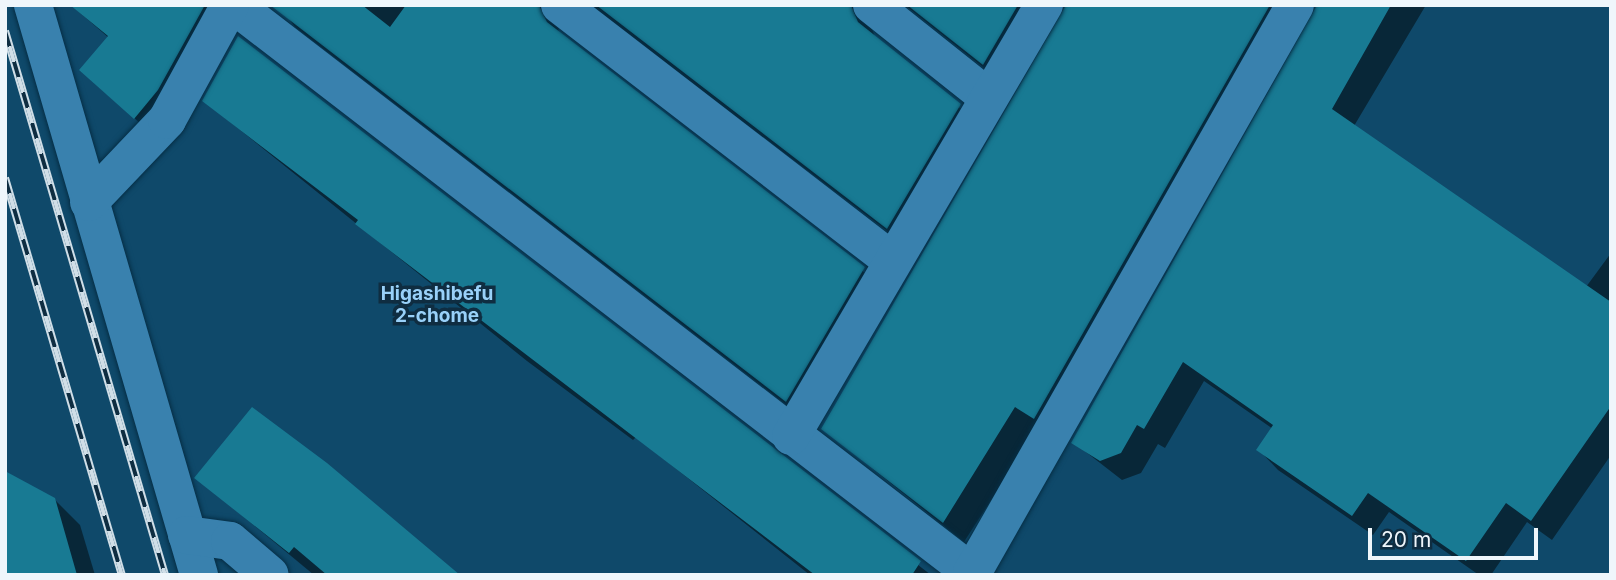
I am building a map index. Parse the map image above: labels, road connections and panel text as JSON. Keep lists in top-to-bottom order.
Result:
{
  "districts": ["Higashibefu 2-chome"],
  "scale_bar": "20 m"
}
